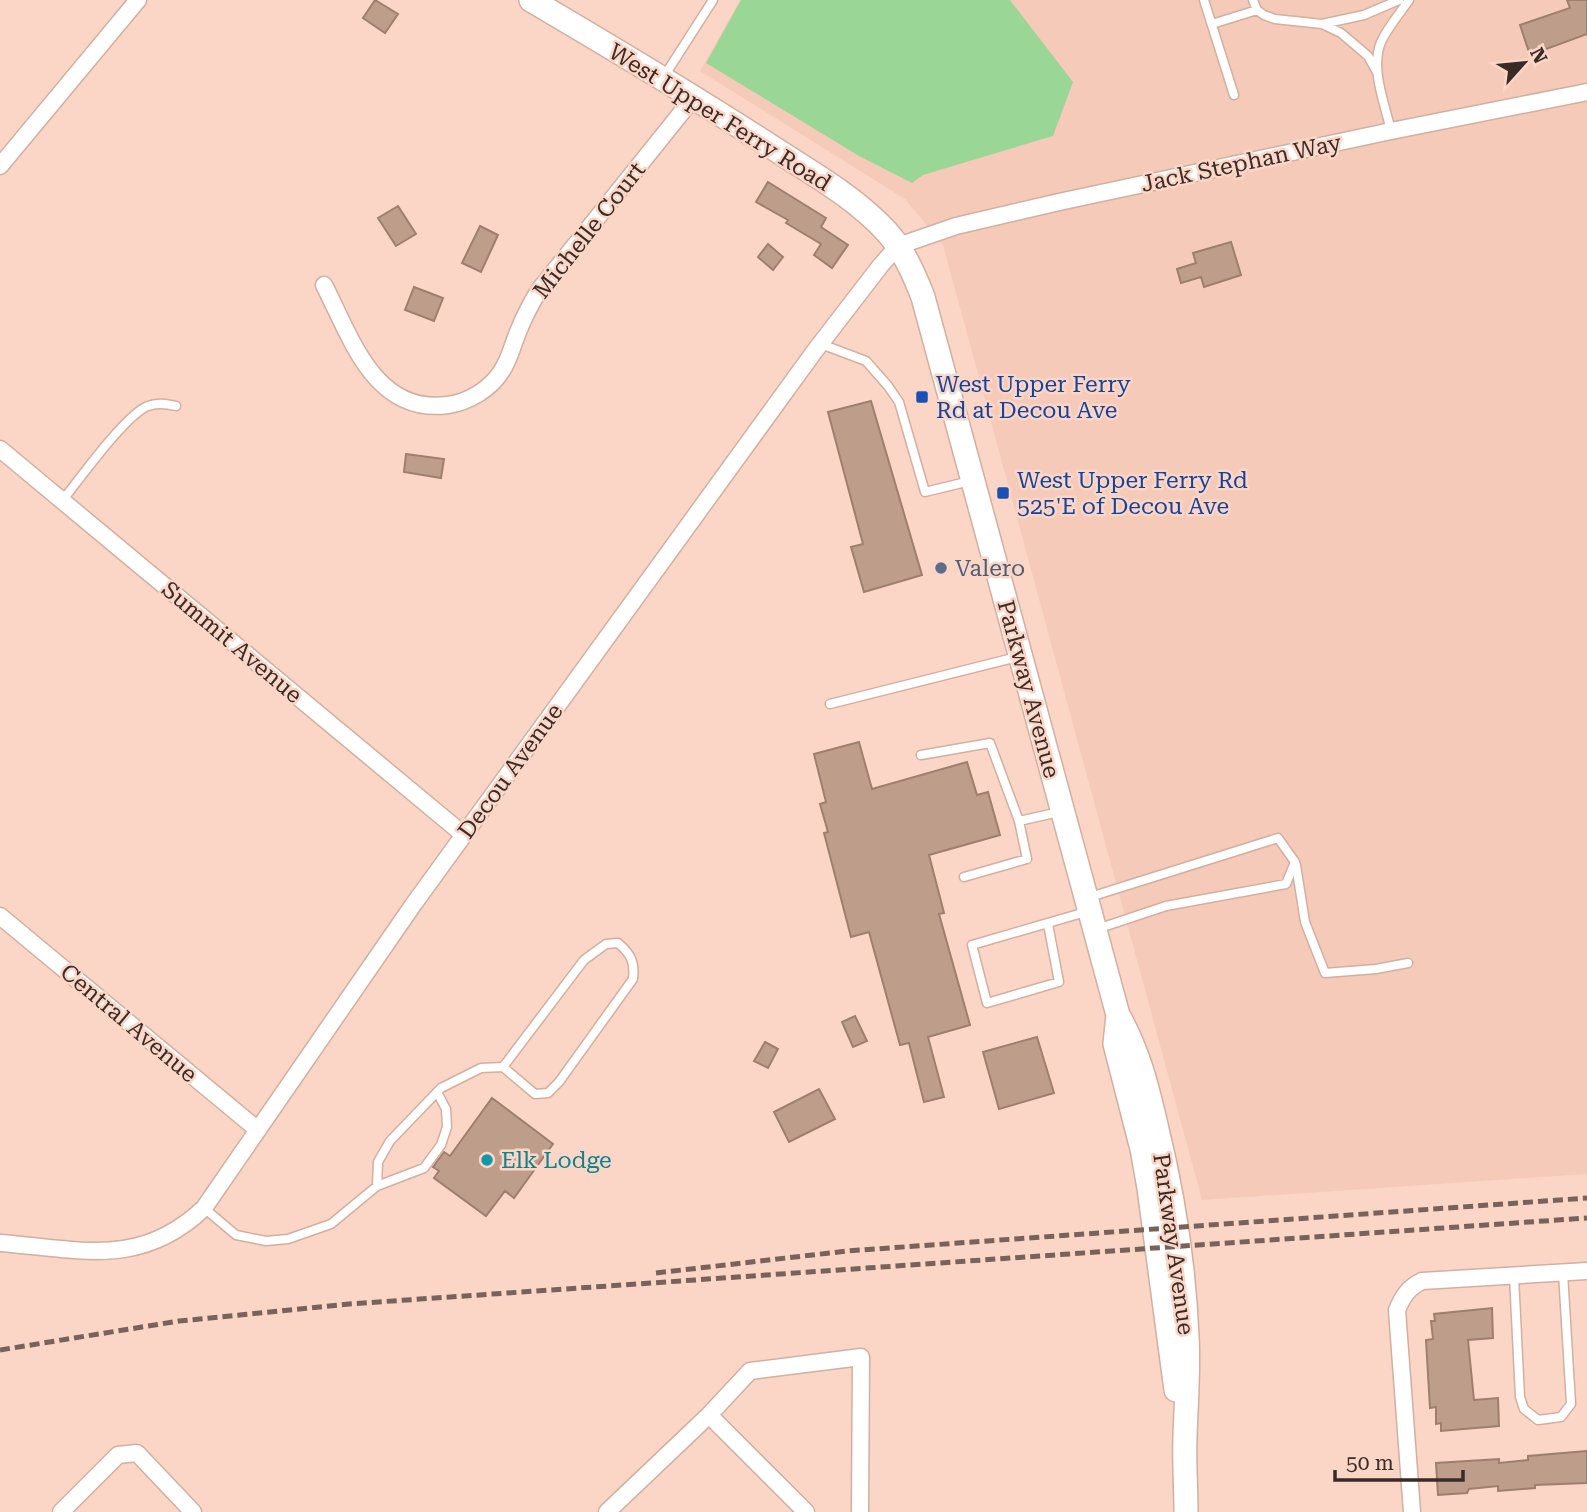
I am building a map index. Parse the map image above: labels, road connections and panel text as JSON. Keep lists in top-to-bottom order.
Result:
{
  "streets": {
    "main road": ["West Upper Ferry Road", "Parkway Avenue"],
    "street": [
      "Jack Stephan Way",
      "Michelle Court",
      "Summit Avenue",
      "Decou Avenue",
      "Central Avenue"
    ]
  },
  "crossings": [
    ["West Upper Ferry Road", "Jack Stephan Way"],
    ["West Upper Ferry Road", "Michelle Court"],
    ["West Upper Ferry Road", "Parkway Avenue"],
    ["West Upper Ferry Road", "Decou Avenue"],
    ["Jack Stephan Way", "Parkway Avenue"],
    ["Jack Stephan Way", "Decou Avenue"],
    ["Summit Avenue", "Decou Avenue"],
    ["Parkway Avenue", "Decou Avenue"],
    ["Decou Avenue", "Central Avenue"]
  ],
  "places": {
    "transit": ["West Upper Ferry Rd at Decou Ave", "West Upper Ferry Rd 525'E of Decou Ave"],
    "other": ["Valero", "Elk Lodge"]
  },
  "scale_bar": "50 m",
  "north": "top right"
}
